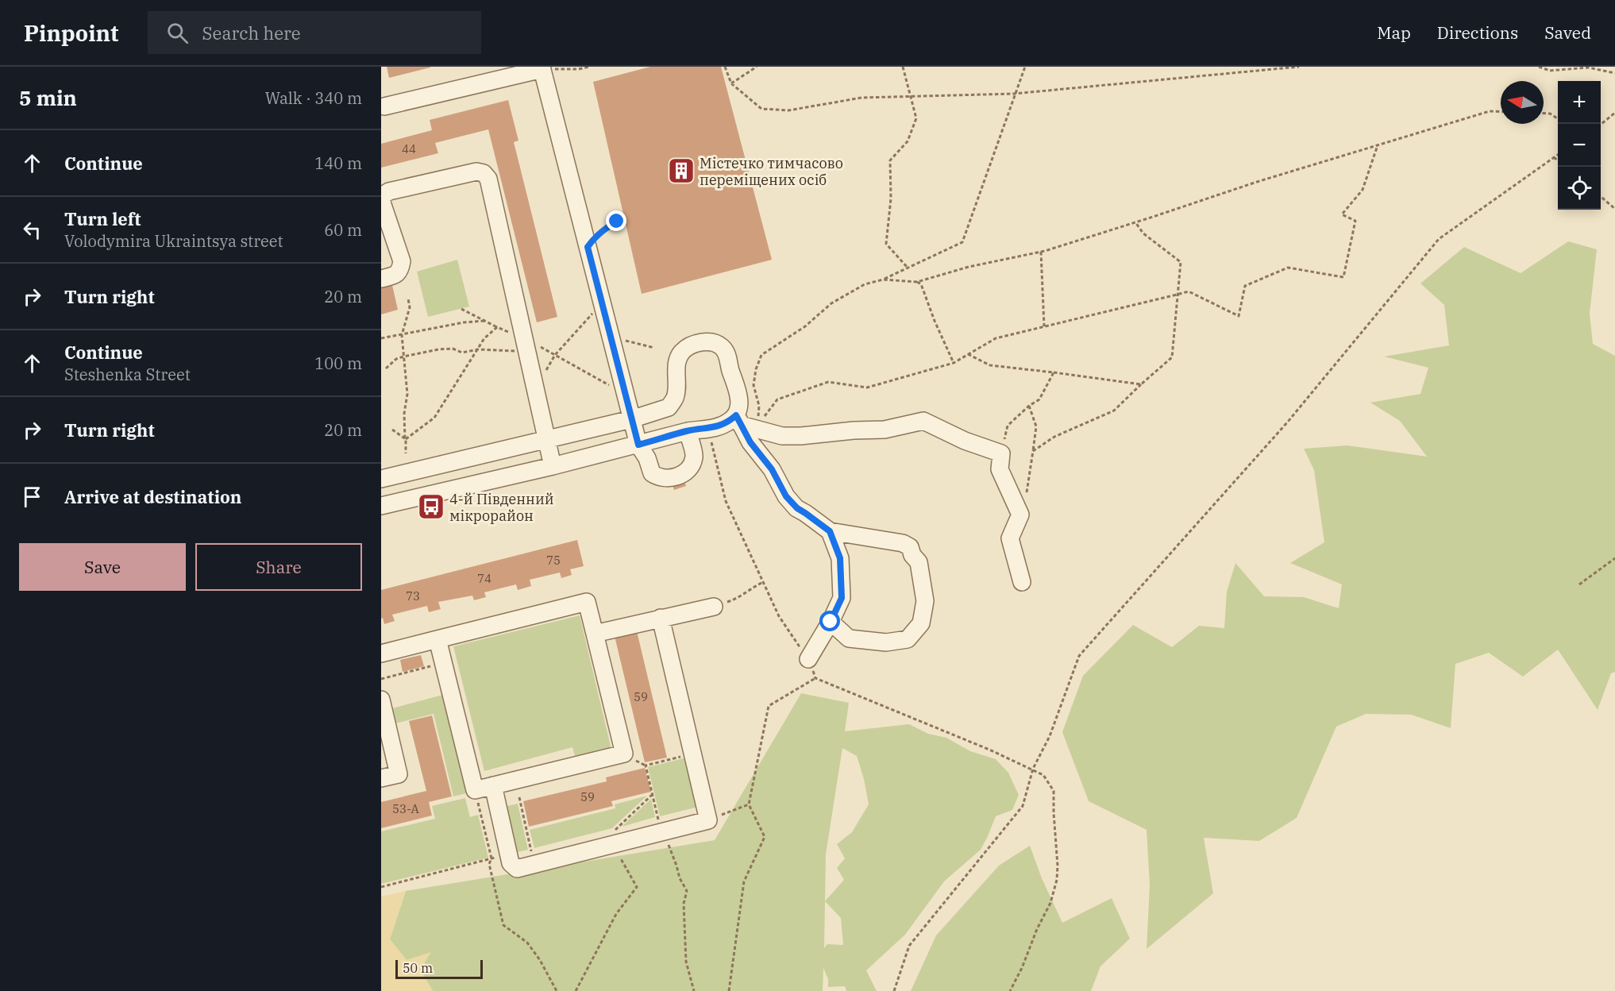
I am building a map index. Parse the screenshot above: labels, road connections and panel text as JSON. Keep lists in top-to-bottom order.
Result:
{
  "places": {
    "building": ["Містечко тимчасово переміщених осіб"],
    "bus stop": ["4-й Південний мікрорайон"]
  },
  "house_numbers": [
    "44",
    "75",
    "74",
    "73",
    "59",
    "59",
    "53-А"
  ],
  "scale_bar": "50 m",
  "north": "left",
  "page": {
    "header": "Pinpoint",
    "search": "Search here",
    "nav": ["Map", "Directions", "Saved"],
    "heading": ["5 min", "Walk · 340 m"],
    "map_buttons": ["+", "−"],
    "list": [
      ["Continue", "140 m"],
      ["Turn left", "Volodymira Ukraintsya street", "60 m"],
      ["Turn right", "20 m"],
      ["Continue", "Steshenka Street", "100 m"],
      ["Turn right", "20 m"],
      "Arrive at destination"
    ],
    "buttons": ["Save", "Share"],
    "scale": "50 m"
  }
}
